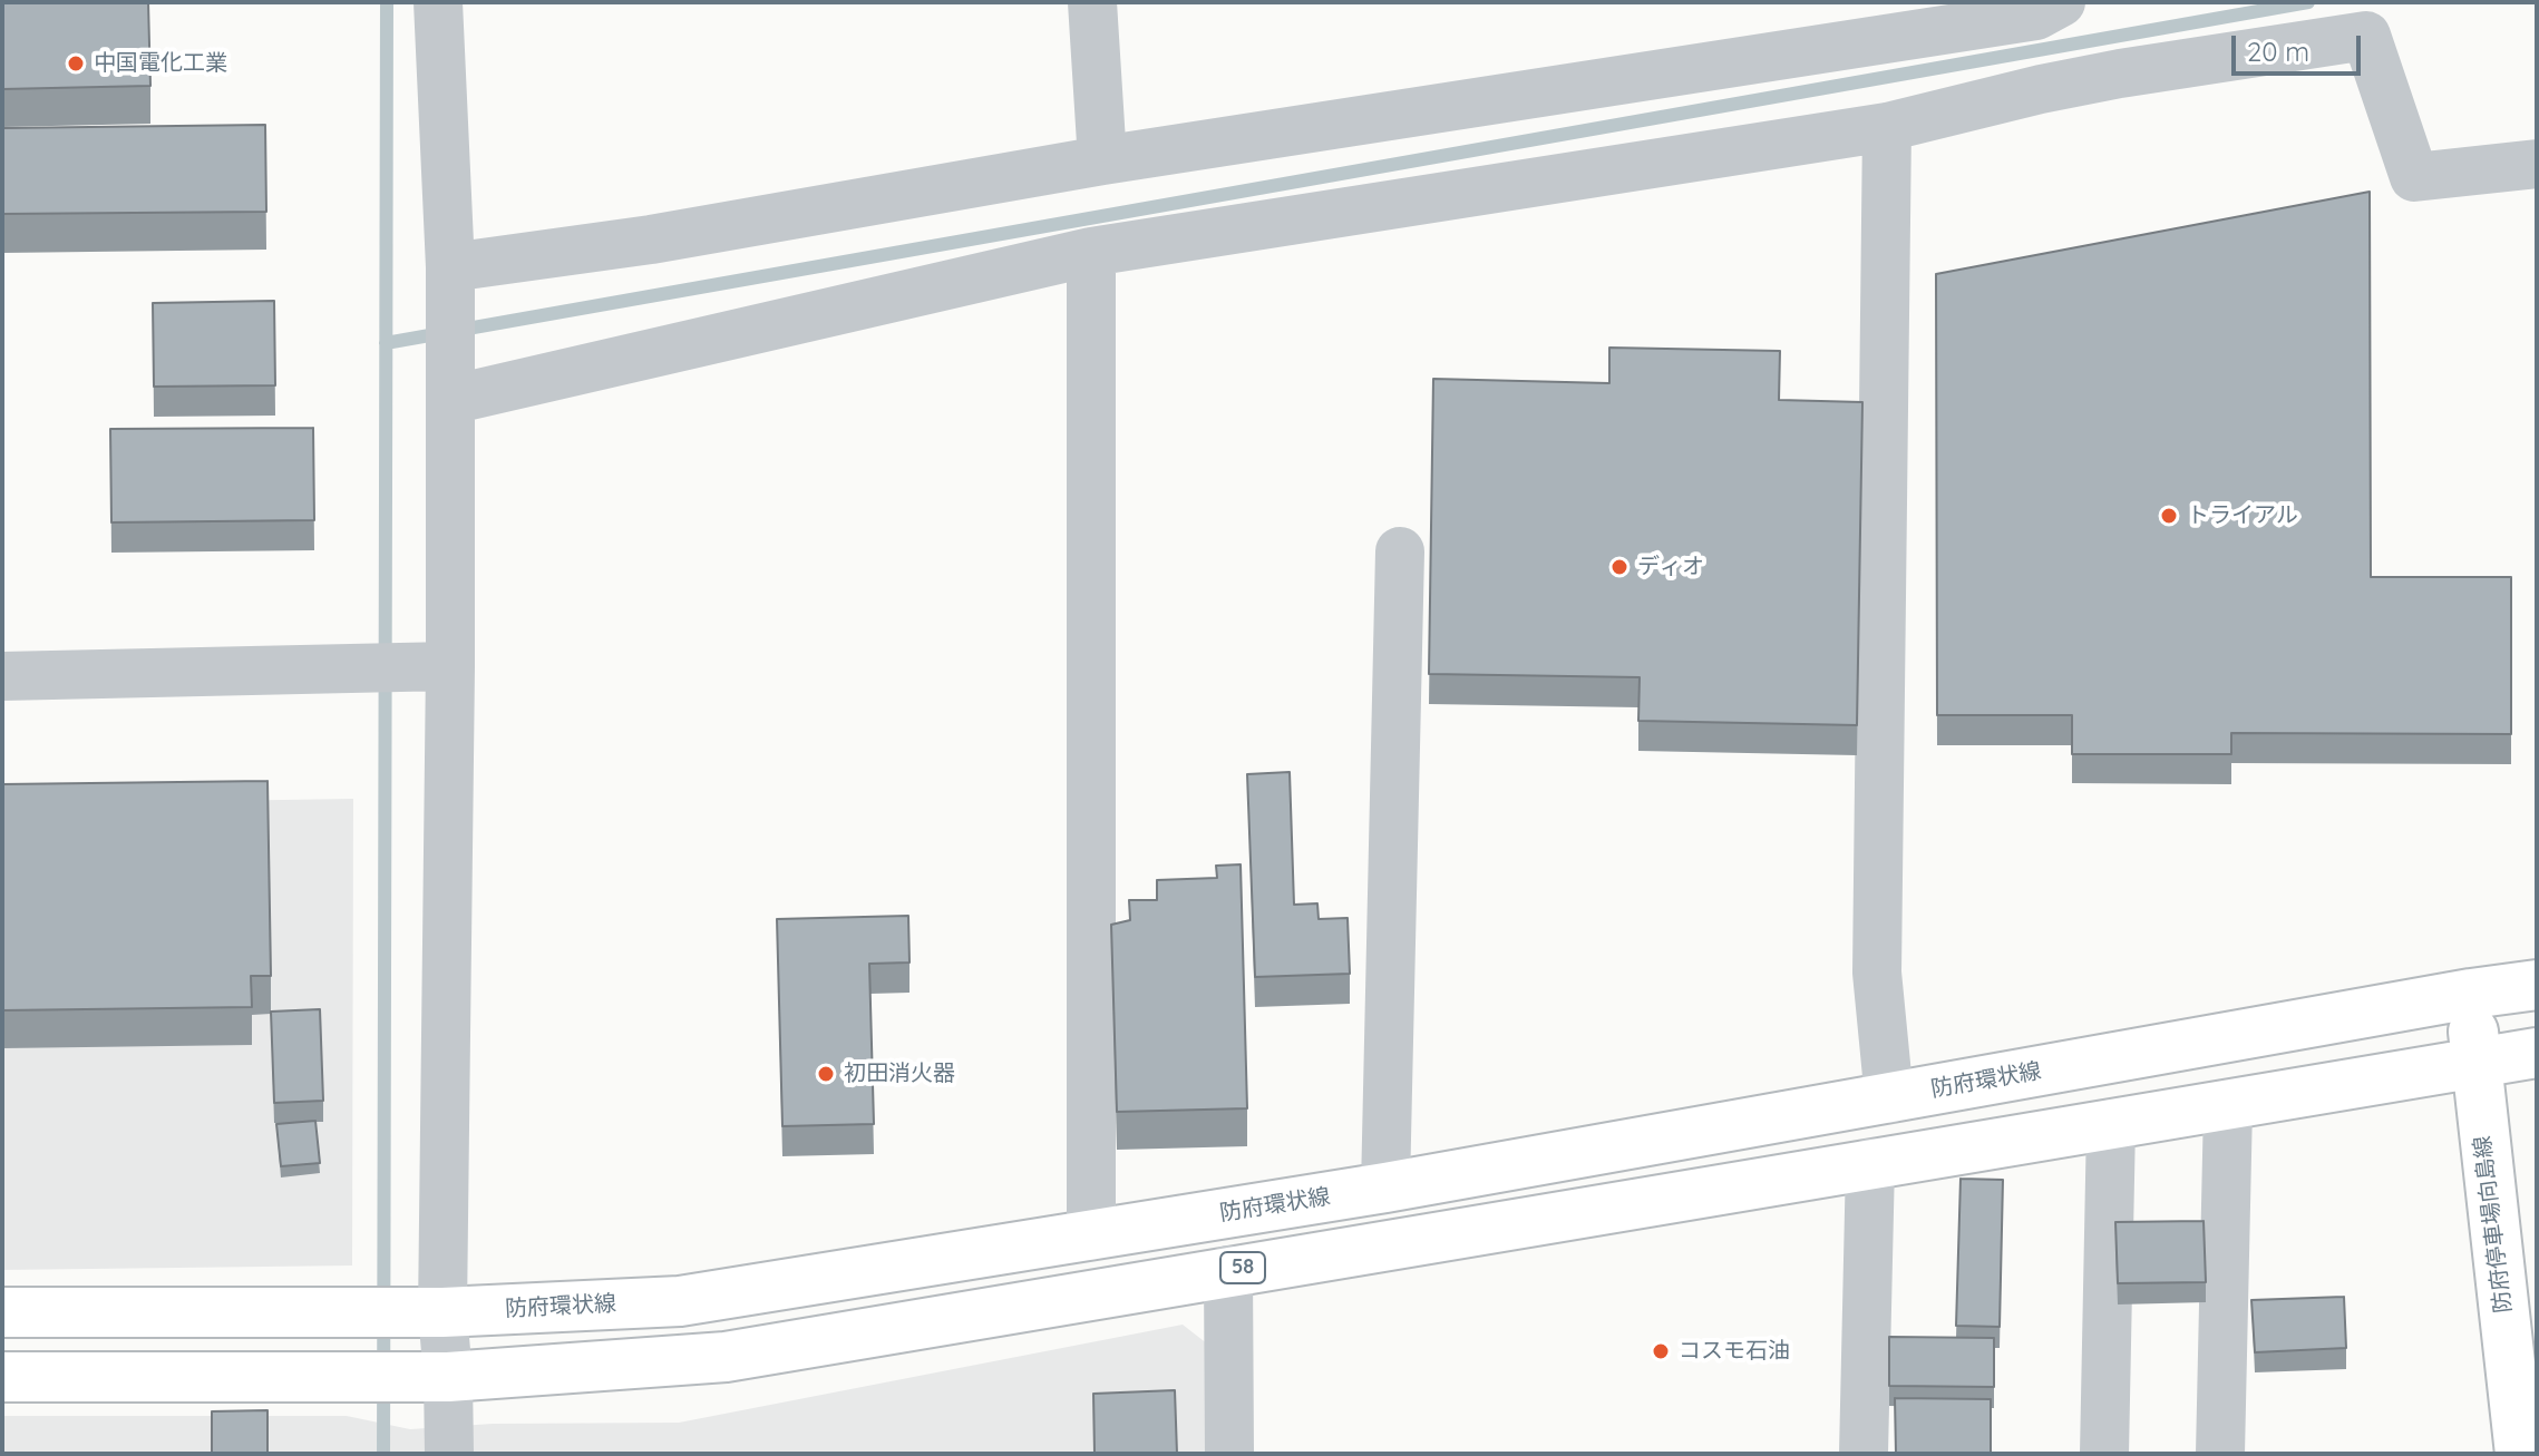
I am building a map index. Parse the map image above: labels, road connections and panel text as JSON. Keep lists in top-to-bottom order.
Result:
{
  "streets": {
    "main road": ["防府環状線", "防府停車場向島線", "58"]
  },
  "crossings": [
    ["防府環状線", "防府停車場向島線"],
    ["防府停車場向島線", "58"]
  ],
  "places": [
    "中国電化工業",
    "トライアル",
    "ディオ",
    "初田消火器",
    "コスモ石油"
  ],
  "scale_bar": "20 m"
}
